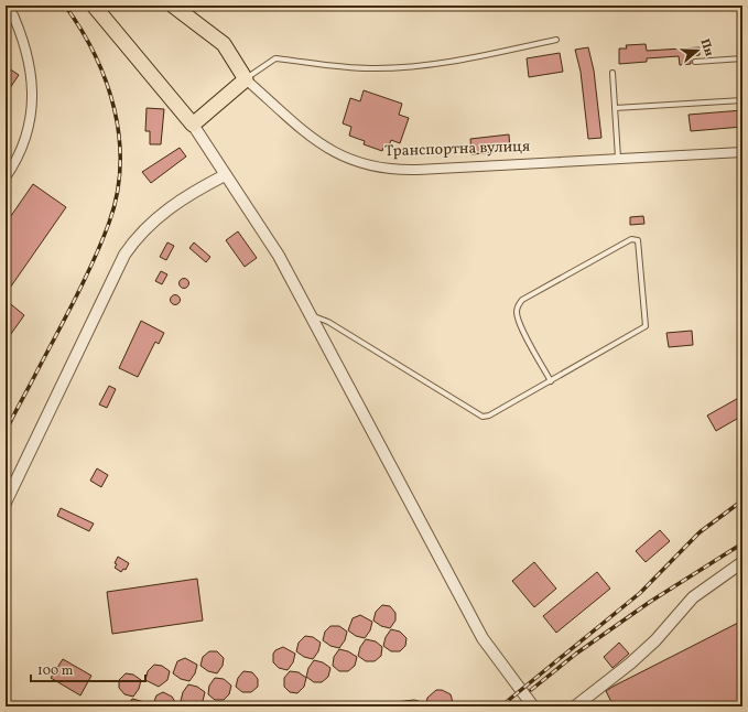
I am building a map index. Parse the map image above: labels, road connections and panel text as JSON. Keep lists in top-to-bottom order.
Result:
{
  "streets": {
    "street": ["Транспортна вулиця"]
  },
  "scale_bar": "100 m",
  "north": "right"
}
